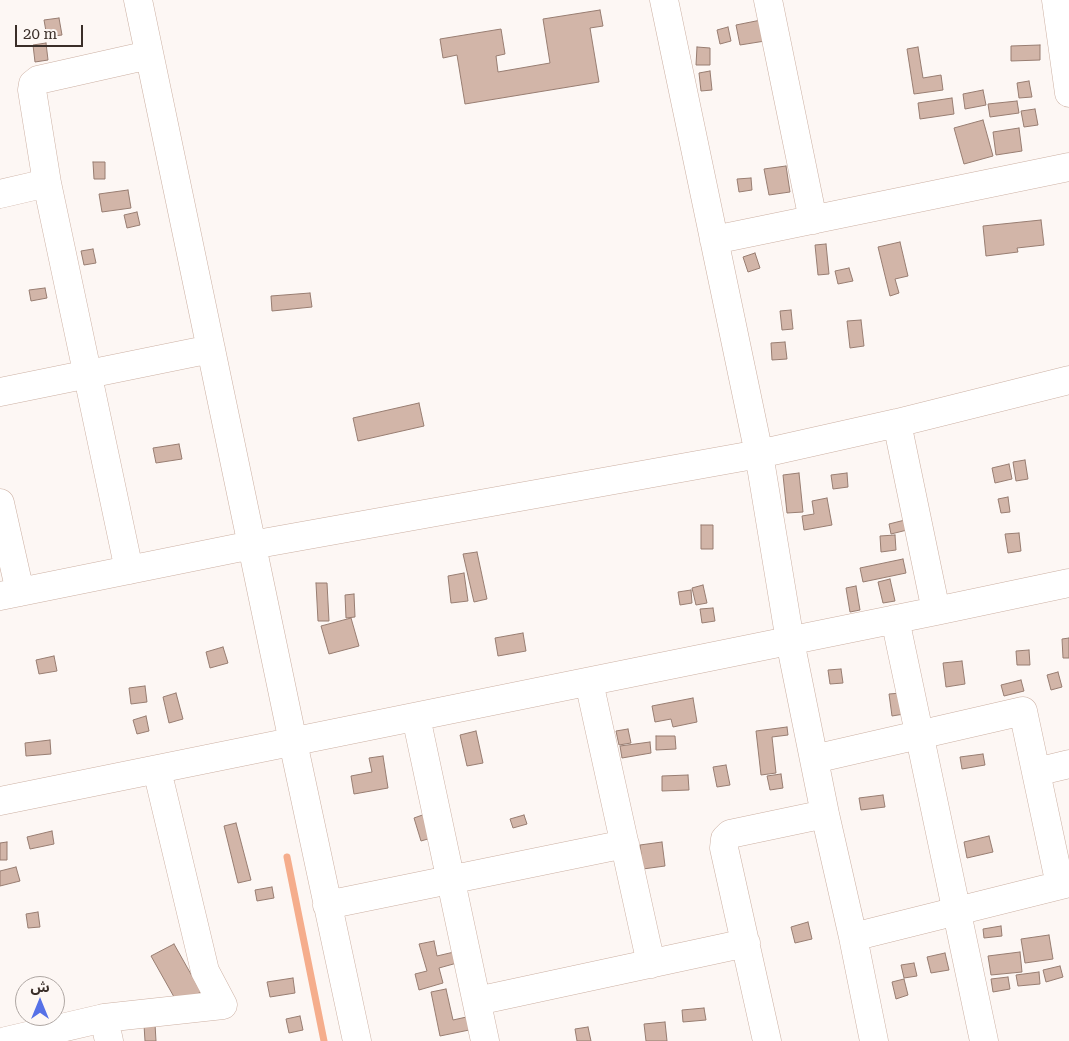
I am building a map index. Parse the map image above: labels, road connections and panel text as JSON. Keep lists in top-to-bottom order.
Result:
{
  "scale_bar": "20 m",
  "north": "top"
}
